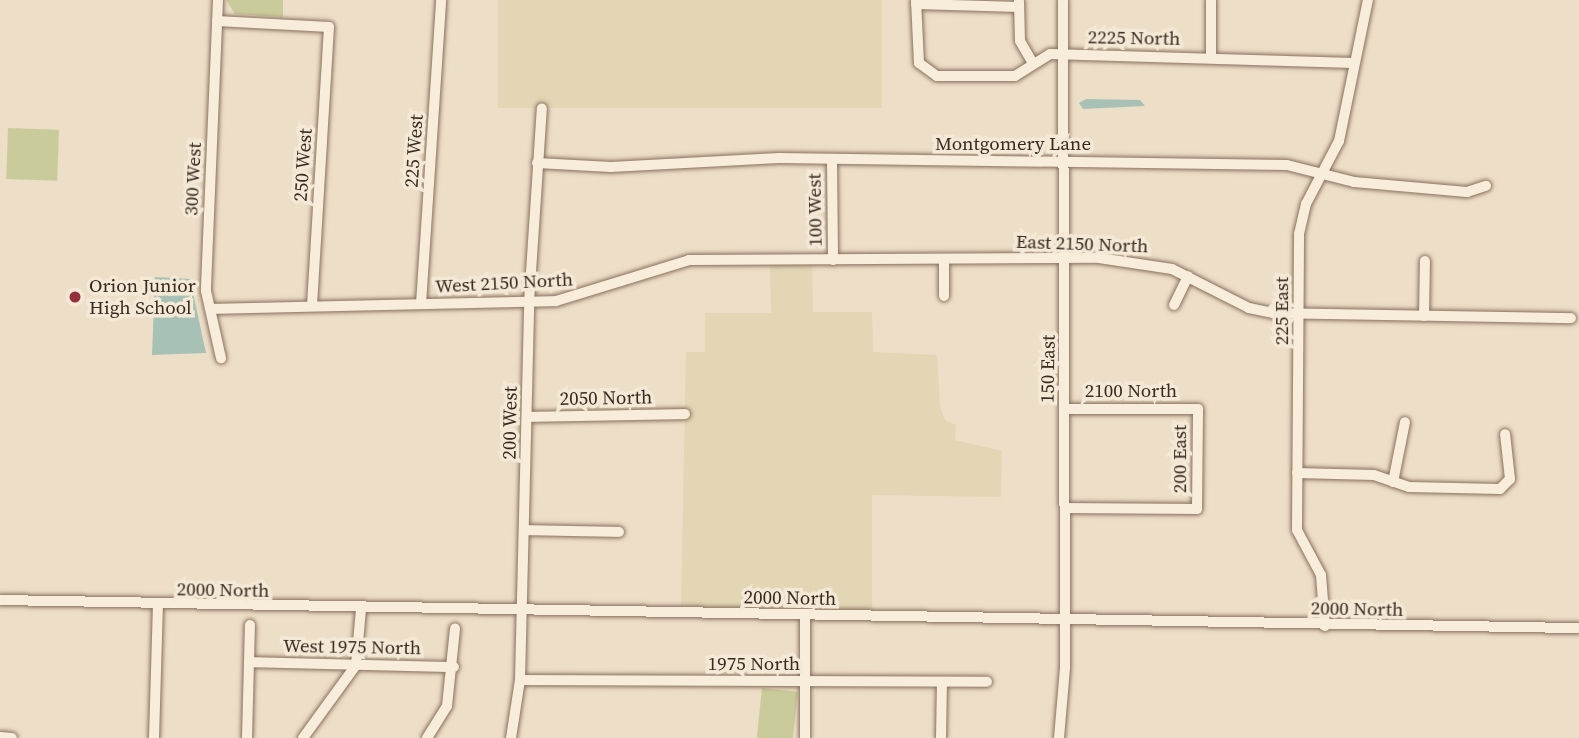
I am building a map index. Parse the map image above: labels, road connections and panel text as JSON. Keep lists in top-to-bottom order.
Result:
{
  "streets": {
    "street": [
      "2225 North",
      "Montgomery Lane",
      "225 West",
      "250 West",
      "300 West",
      "100 West",
      "East 2150 North",
      "West 2150 North",
      "225 East",
      "150 East",
      "2100 North",
      "2050 North",
      "200 West",
      "200 East",
      "2000 North",
      "West 1975 North",
      "1975 North"
    ]
  },
  "crossings": [
    ["2225 North", "225 East"],
    ["2225 North", "150 East"],
    ["Montgomery Lane", "100 West"],
    ["Montgomery Lane", "225 East"],
    ["Montgomery Lane", "150 East"],
    ["Montgomery Lane", "200 West"],
    ["225 West", "West 2150 North"],
    ["250 West", "300 West"],
    ["250 West", "West 2150 North"],
    ["300 West", "West 2150 North"],
    ["100 West", "East 2150 North"],
    ["100 West", "West 2150 North"],
    ["East 2150 North", "West 2150 North"],
    ["East 2150 North", "225 East"],
    ["East 2150 North", "150 East"],
    ["West 2150 North", "200 West"],
    ["225 East", "2000 North"],
    ["150 East", "2100 North"],
    ["150 East", "200 East"],
    ["150 East", "2000 North"],
    ["2100 North", "200 East"],
    ["2050 North", "200 West"],
    ["200 West", "2000 North"],
    ["200 West", "1975 North"]
  ],
  "places": ["Orion Junior High School"]
}
